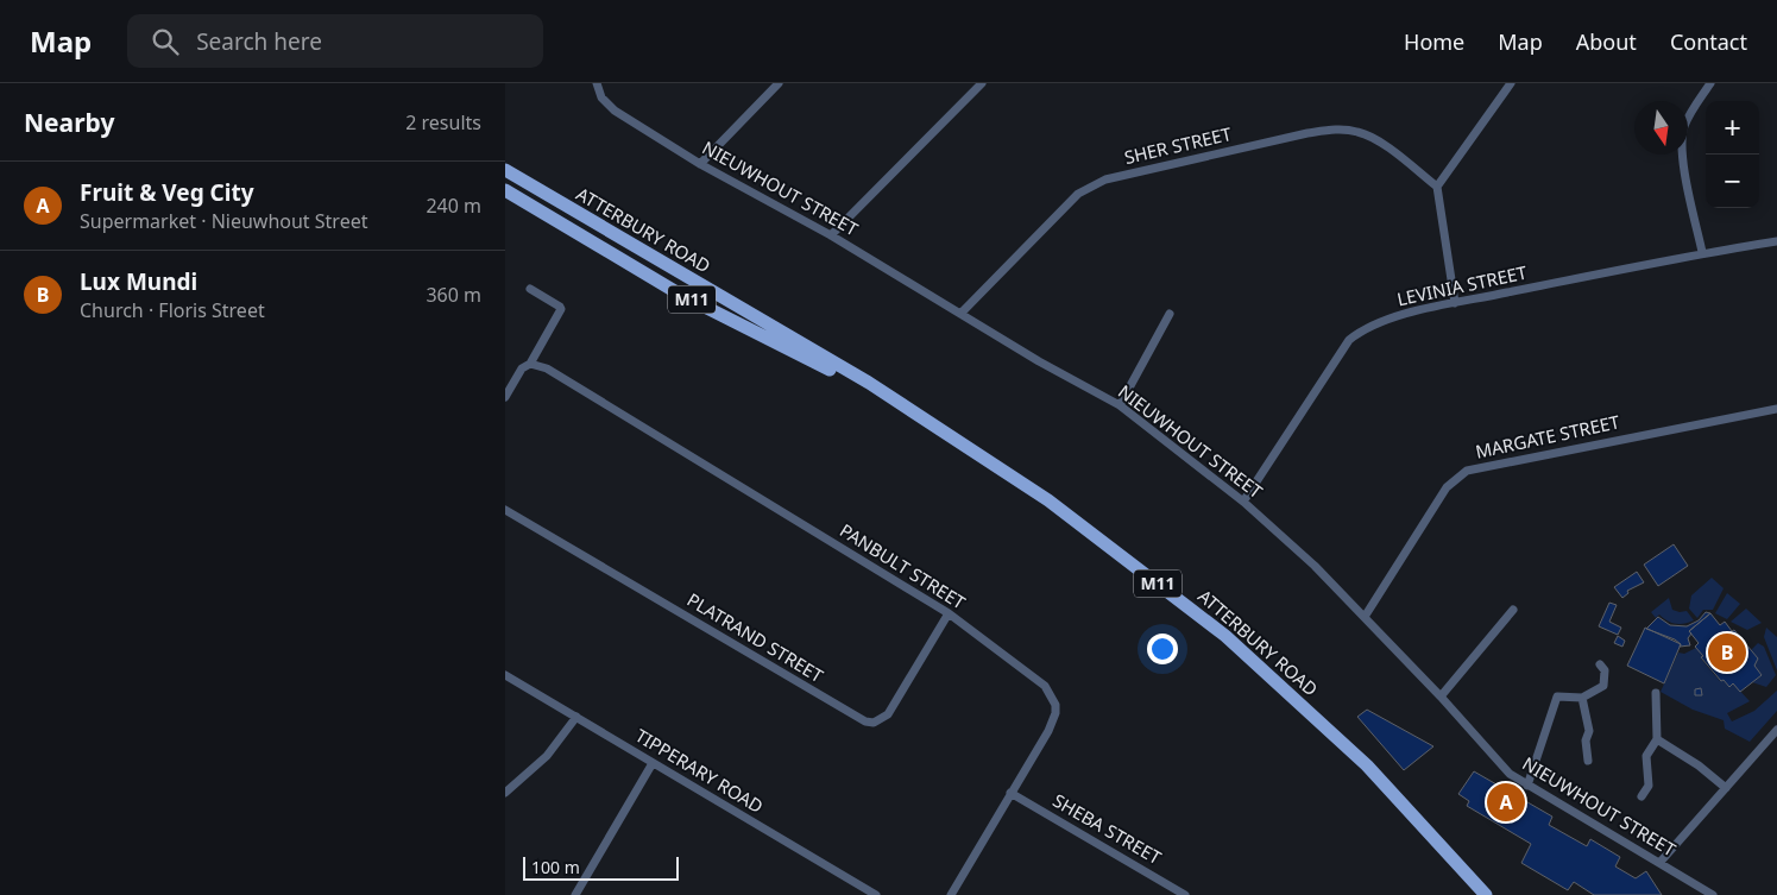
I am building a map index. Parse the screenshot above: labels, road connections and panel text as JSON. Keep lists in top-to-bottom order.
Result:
{
  "streets": {
    "main road": ["ATTERBURY ROAD", "M11"],
    "street": [
      "SHER STREET",
      "NIEUWHOUT STREET",
      "LEVINIA STREET",
      "MARGATE STREET",
      "PANBULT STREET",
      "PLATRAND STREET",
      "TIPPERARY ROAD",
      "SHEBA STREET"
    ]
  },
  "crossings": [
    ["SHER STREET", "NIEUWHOUT STREET"],
    ["NIEUWHOUT STREET", "LEVINIA STREET"],
    ["NIEUWHOUT STREET", "MARGATE STREET"],
    ["PANBULT STREET", "PLATRAND STREET"],
    ["PANBULT STREET", "SHEBA STREET"]
  ],
  "scale_bar": "100 m",
  "north": "bottom",
  "page": {
    "header": "Map",
    "search": "Search here",
    "nav": [
      "Home",
      "Map",
      "About",
      "Contact"
    ],
    "heading": ["Nearby", "2 results"],
    "map_buttons": ["+", "−"],
    "list": [
      {
        "mark": "A",
        "name": "Fruit & Veg City",
        "note": "Supermarket · Nieuwhout Street",
        "value": "240 m"
      },
      {
        "mark": "B",
        "name": "Lux Mundi",
        "note": "Church · Floris Street",
        "value": "360 m"
      }
    ],
    "pins": ["B", "A"],
    "scale": "100 m"
  }
}
